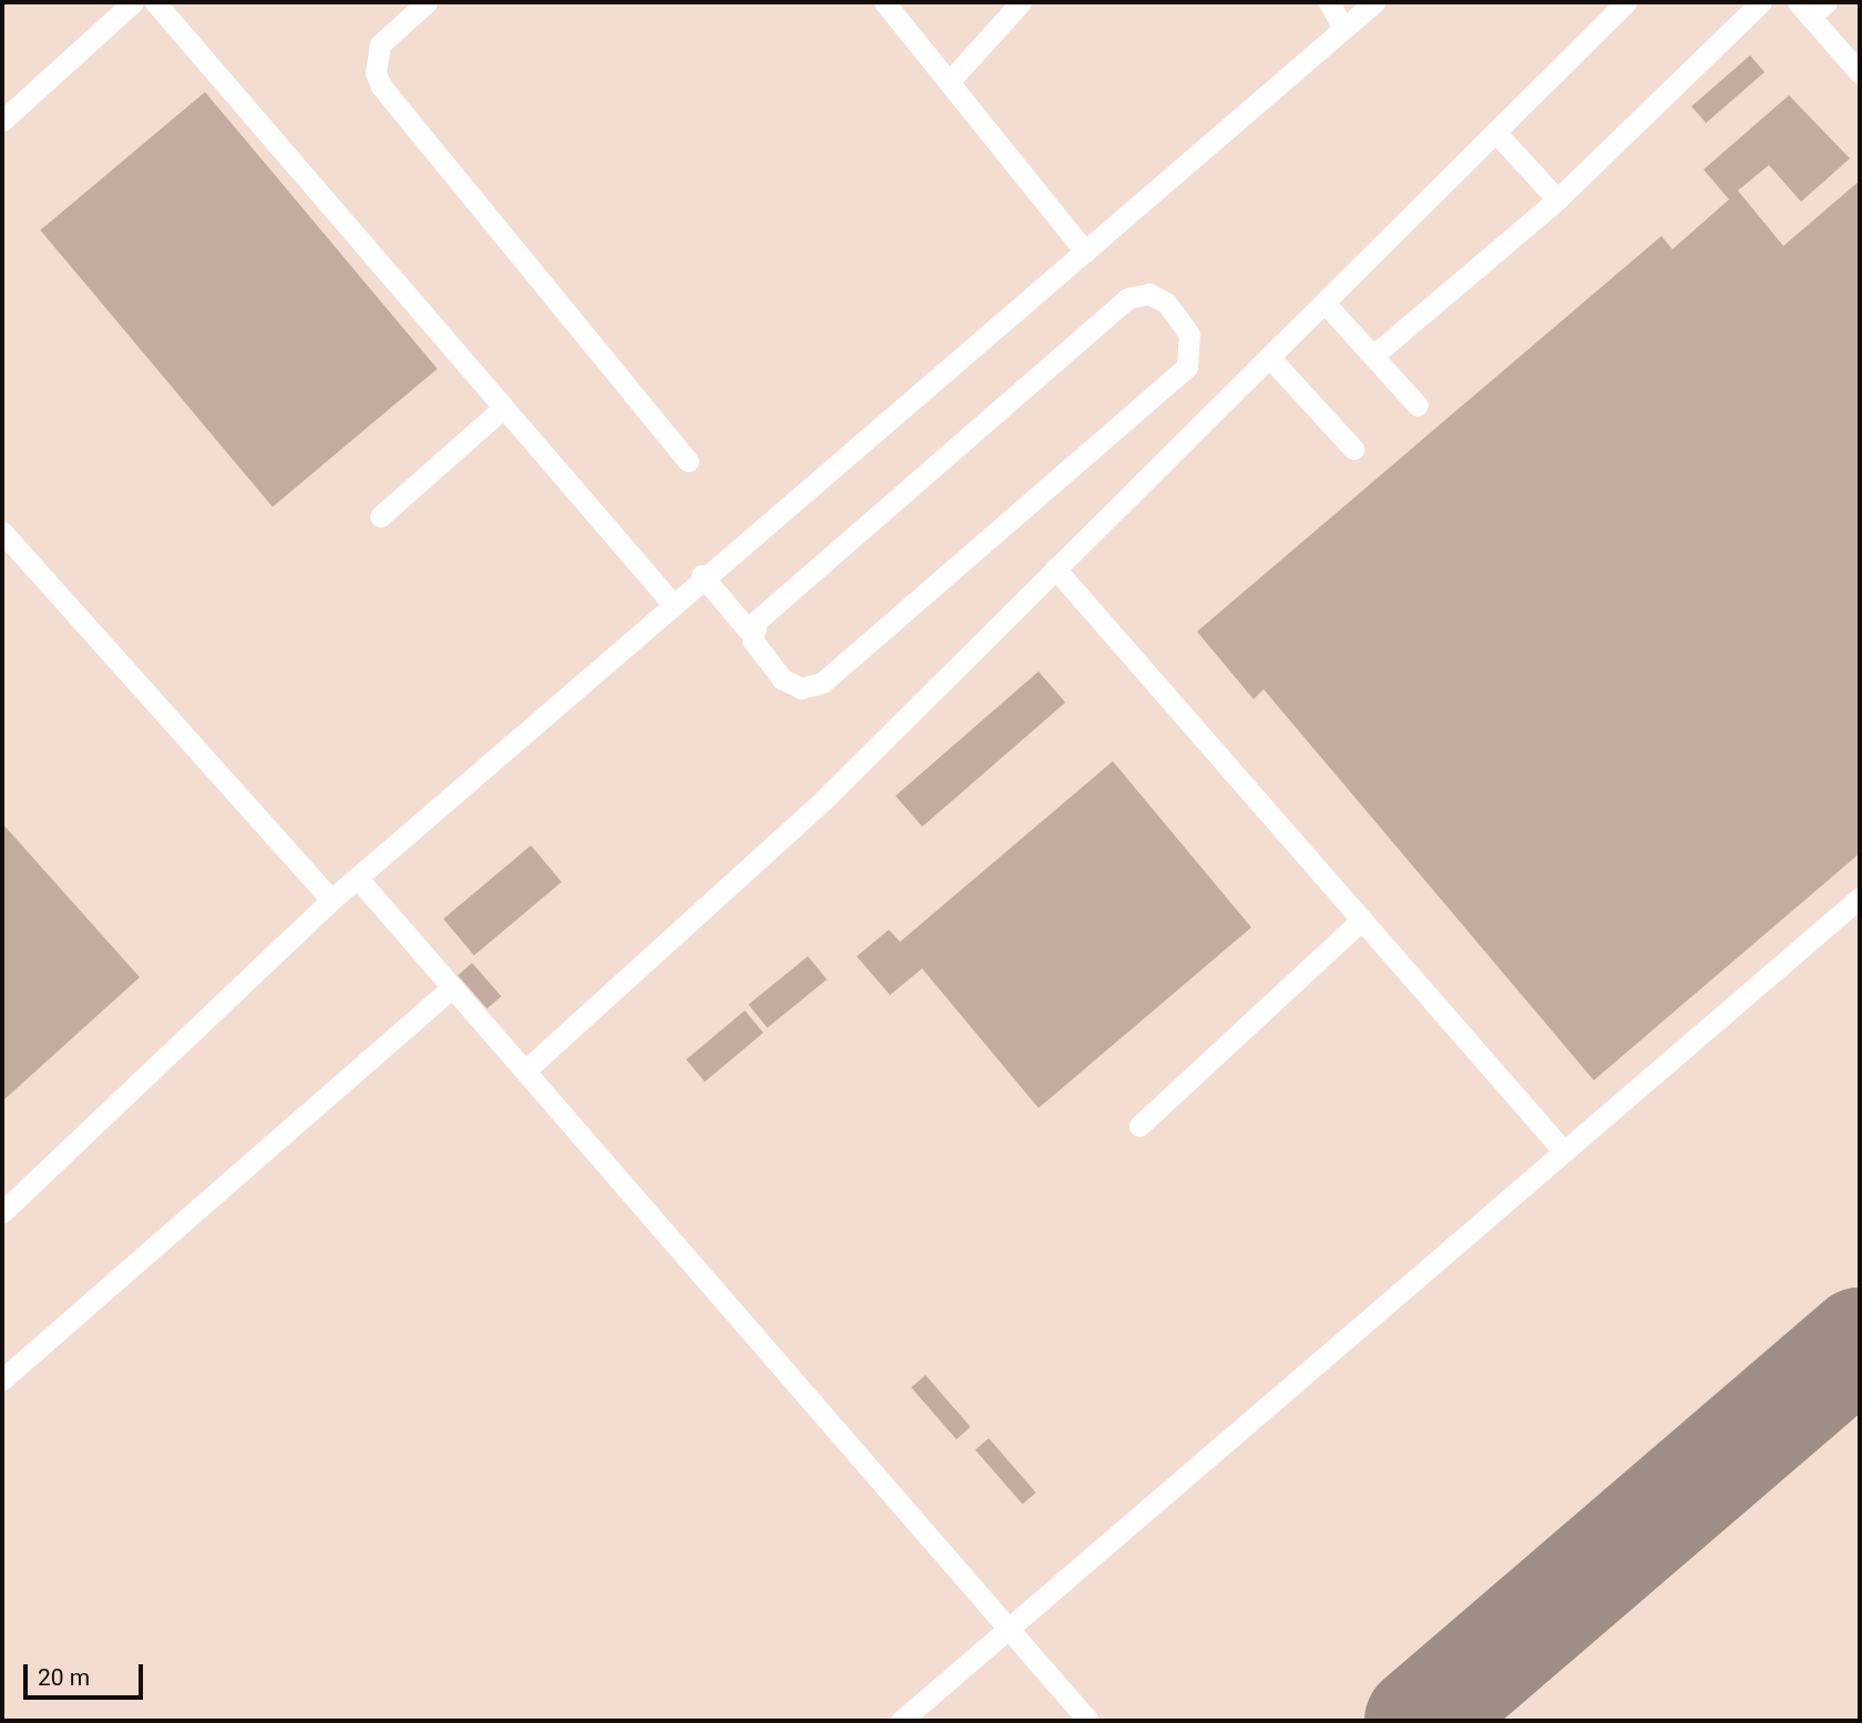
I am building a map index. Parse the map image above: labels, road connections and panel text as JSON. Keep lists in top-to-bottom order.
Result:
{
  "scale_bar": "20 m"
}
